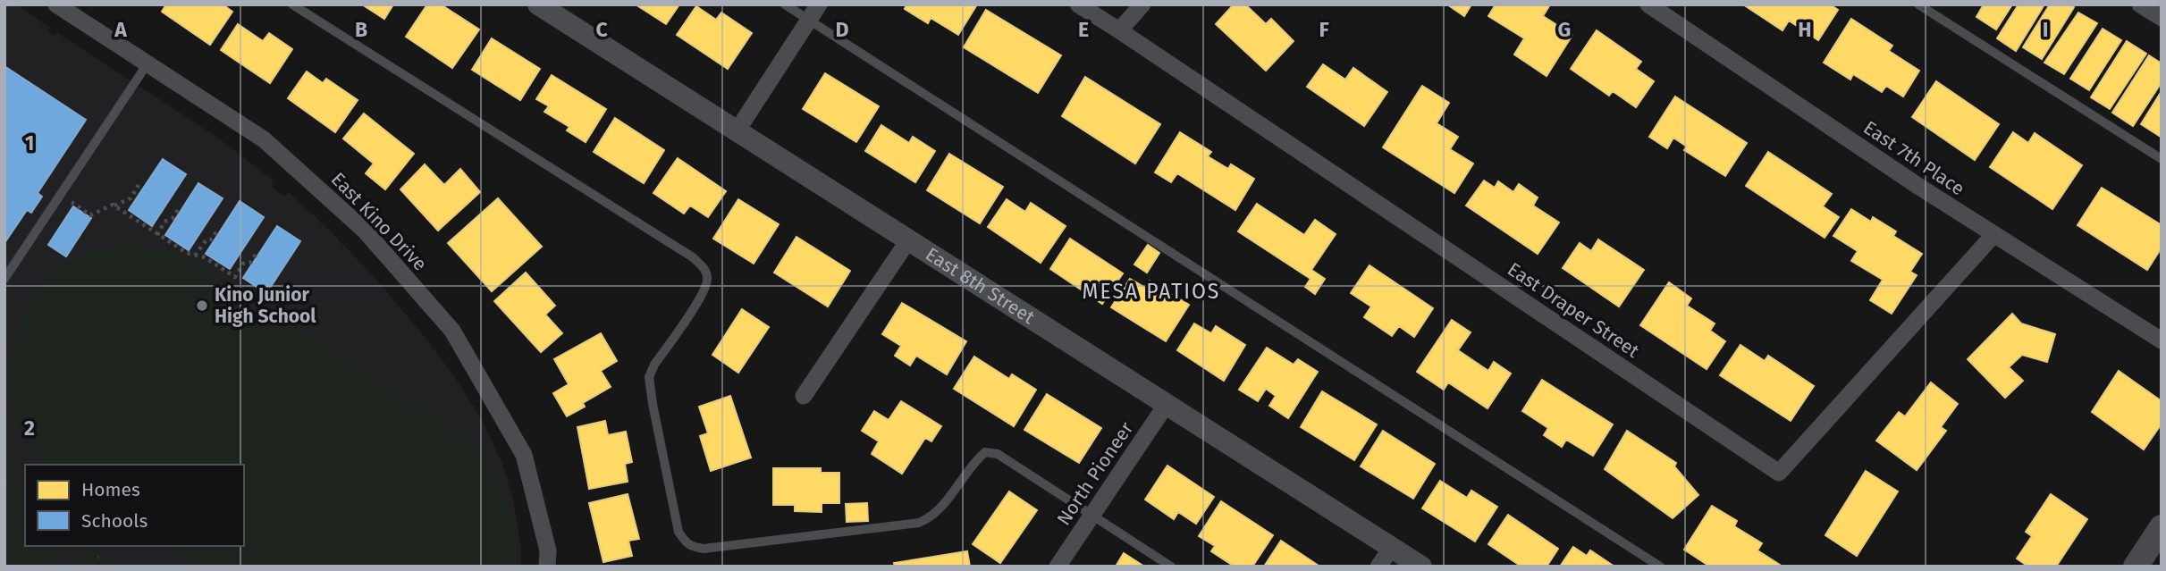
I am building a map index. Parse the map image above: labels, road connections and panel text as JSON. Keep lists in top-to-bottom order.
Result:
{
  "streets": {
    "street": [
      "East 7th Place",
      "East Kino Drive",
      "East 8th Street",
      "East Draper Street",
      "North Pioneer"
    ]
  },
  "crossings": [
    ["East 7th Place", "East Draper Street"],
    ["East 8th Street", "North Pioneer"]
  ],
  "districts": ["MESA PATIOS"],
  "places": ["Kino Junior High School"],
  "legend": ["Homes", "Schools"],
  "grid": {
    "columns": [
      "A",
      "B",
      "C",
      "D",
      "E",
      "F",
      "G",
      "H",
      "I"
    ],
    "rows": ["1", "2"]
  }
}
